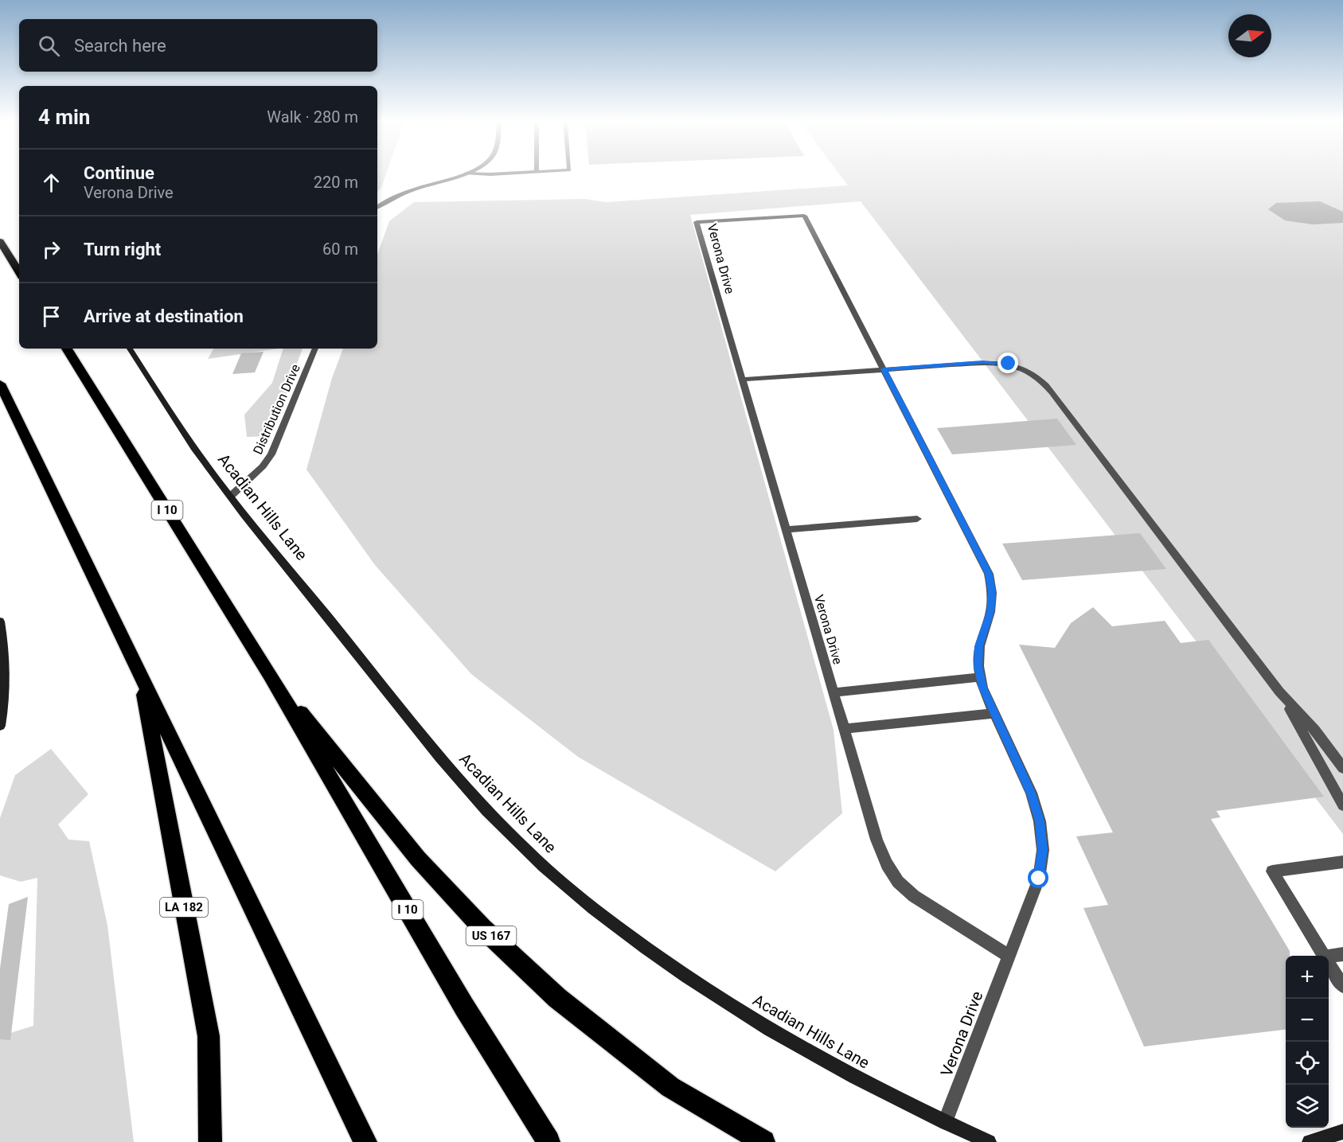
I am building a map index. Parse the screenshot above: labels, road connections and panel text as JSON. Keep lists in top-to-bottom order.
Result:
{
  "streets": {
    "highway": ["I 10", "LA 182", "US 167"],
    "street": ["Verona Drive", "Distribution Drive", "Acadian Hills Lane"]
  },
  "crossings": [
    ["Verona Drive", "Acadian Hills Lane"],
    ["Distribution Drive", "Acadian Hills Lane"],
    ["I 10", "US 167"]
  ],
  "north": "right",
  "page": {
    "search": "Search here",
    "heading": ["4 min", "Walk · 280 m"],
    "list": [
      ["Continue", "Verona Drive", "220 m"],
      ["Turn right", "60 m"],
      "Arrive at destination"
    ],
    "map_buttons": ["+", "−"]
  }
}
